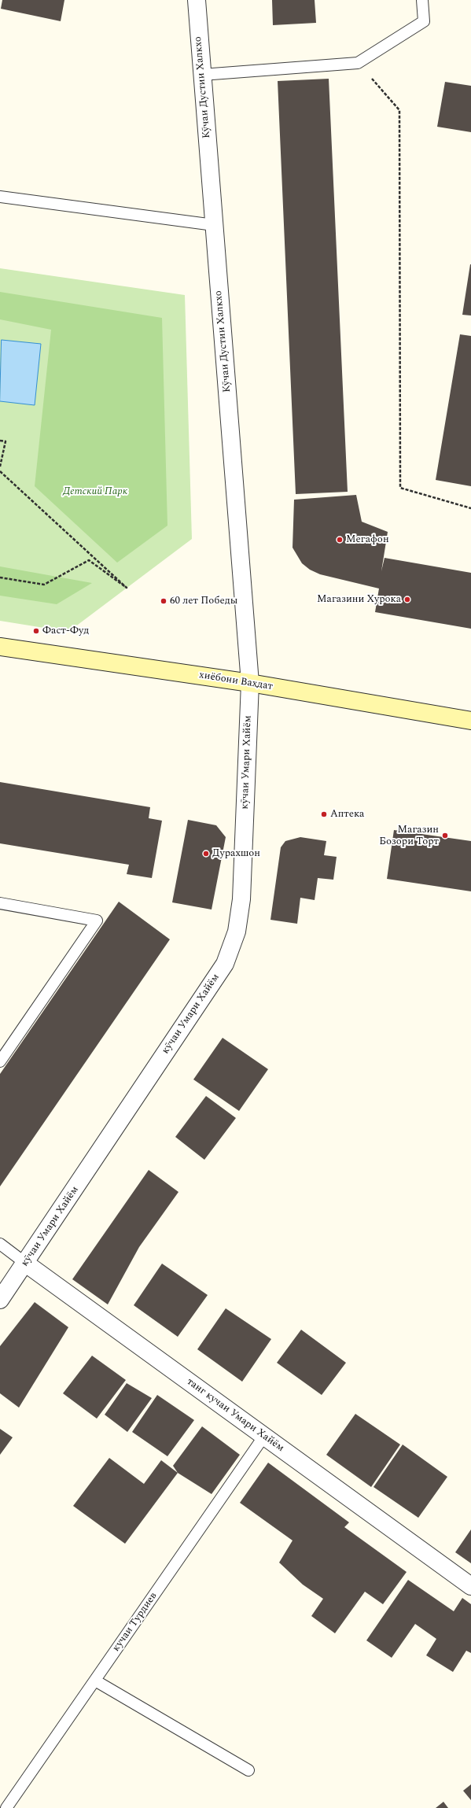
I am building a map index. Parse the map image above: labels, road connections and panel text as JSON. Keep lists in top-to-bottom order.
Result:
{
  "streets": {
    "main road": ["хиёбони Ваҳдат"],
    "street": ["Кӯчаи Дустии Халкхо", "кӯчаи Умари Хайём", "танг кучаи Умари Хайём"],
    "lane": ["кучаи Турдиев"]
  },
  "crossings": [
    ["Кӯчаи Дустии Халкхо", "хиёбони Ваҳдат"],
    ["Кӯчаи Дустии Халкхо", "кӯчаи Умари Хайём"],
    ["хиёбони Ваҳдат", "кӯчаи Умари Хайём"],
    ["кӯчаи Умари Хайём", "танг кучаи Умари Хайём"],
    ["танг кучаи Умари Хайём", "кучаи Турдиев"]
  ],
  "parks": ["Детский Парк"],
  "places": [
    "Мегафон",
    "Магазини Хурока",
    "60 лет Победы",
    "Фаст-Фуд",
    "Аптека",
    "Магазин Бозори Торт",
    "Дурахшон"
  ]
}
